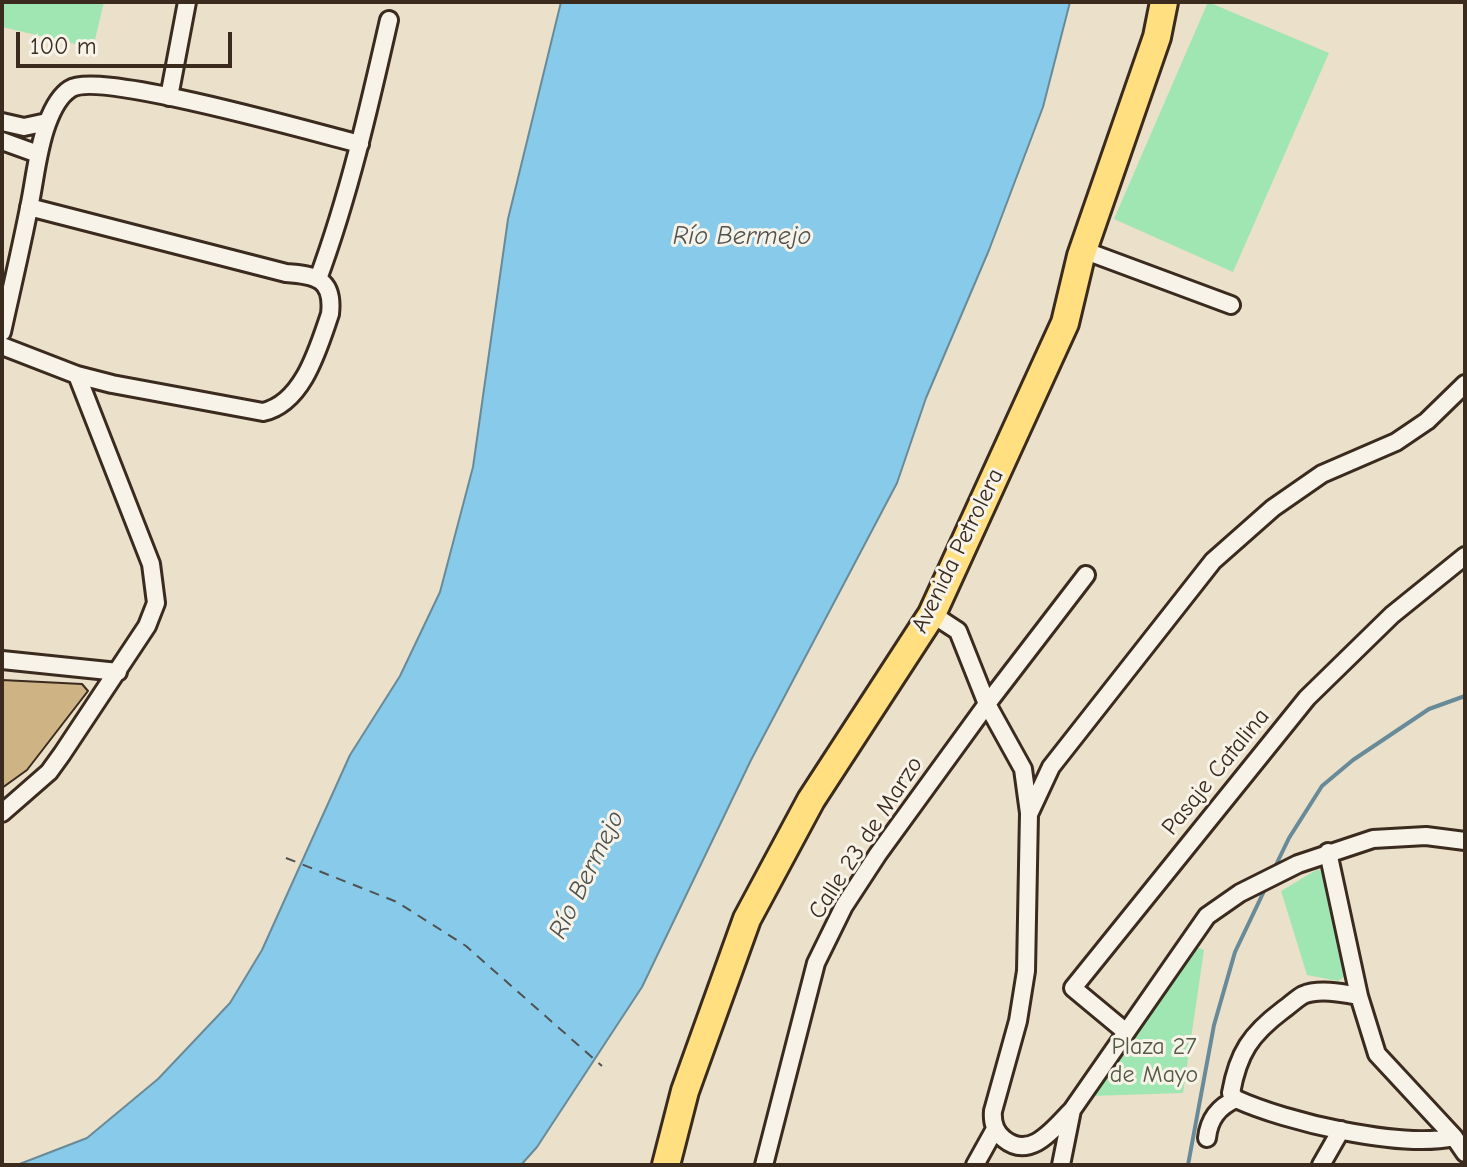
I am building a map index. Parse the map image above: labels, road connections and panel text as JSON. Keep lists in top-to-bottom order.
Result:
{
  "streets": {
    "highway": ["Avenida Petrolera"],
    "street": ["Pasaje Catalina", "Calle 23 de Marzo"]
  },
  "water": ["Río Bermejo"],
  "parks": ["Plaza 27 de Mayo"],
  "scale_bar": "100 m"
}
